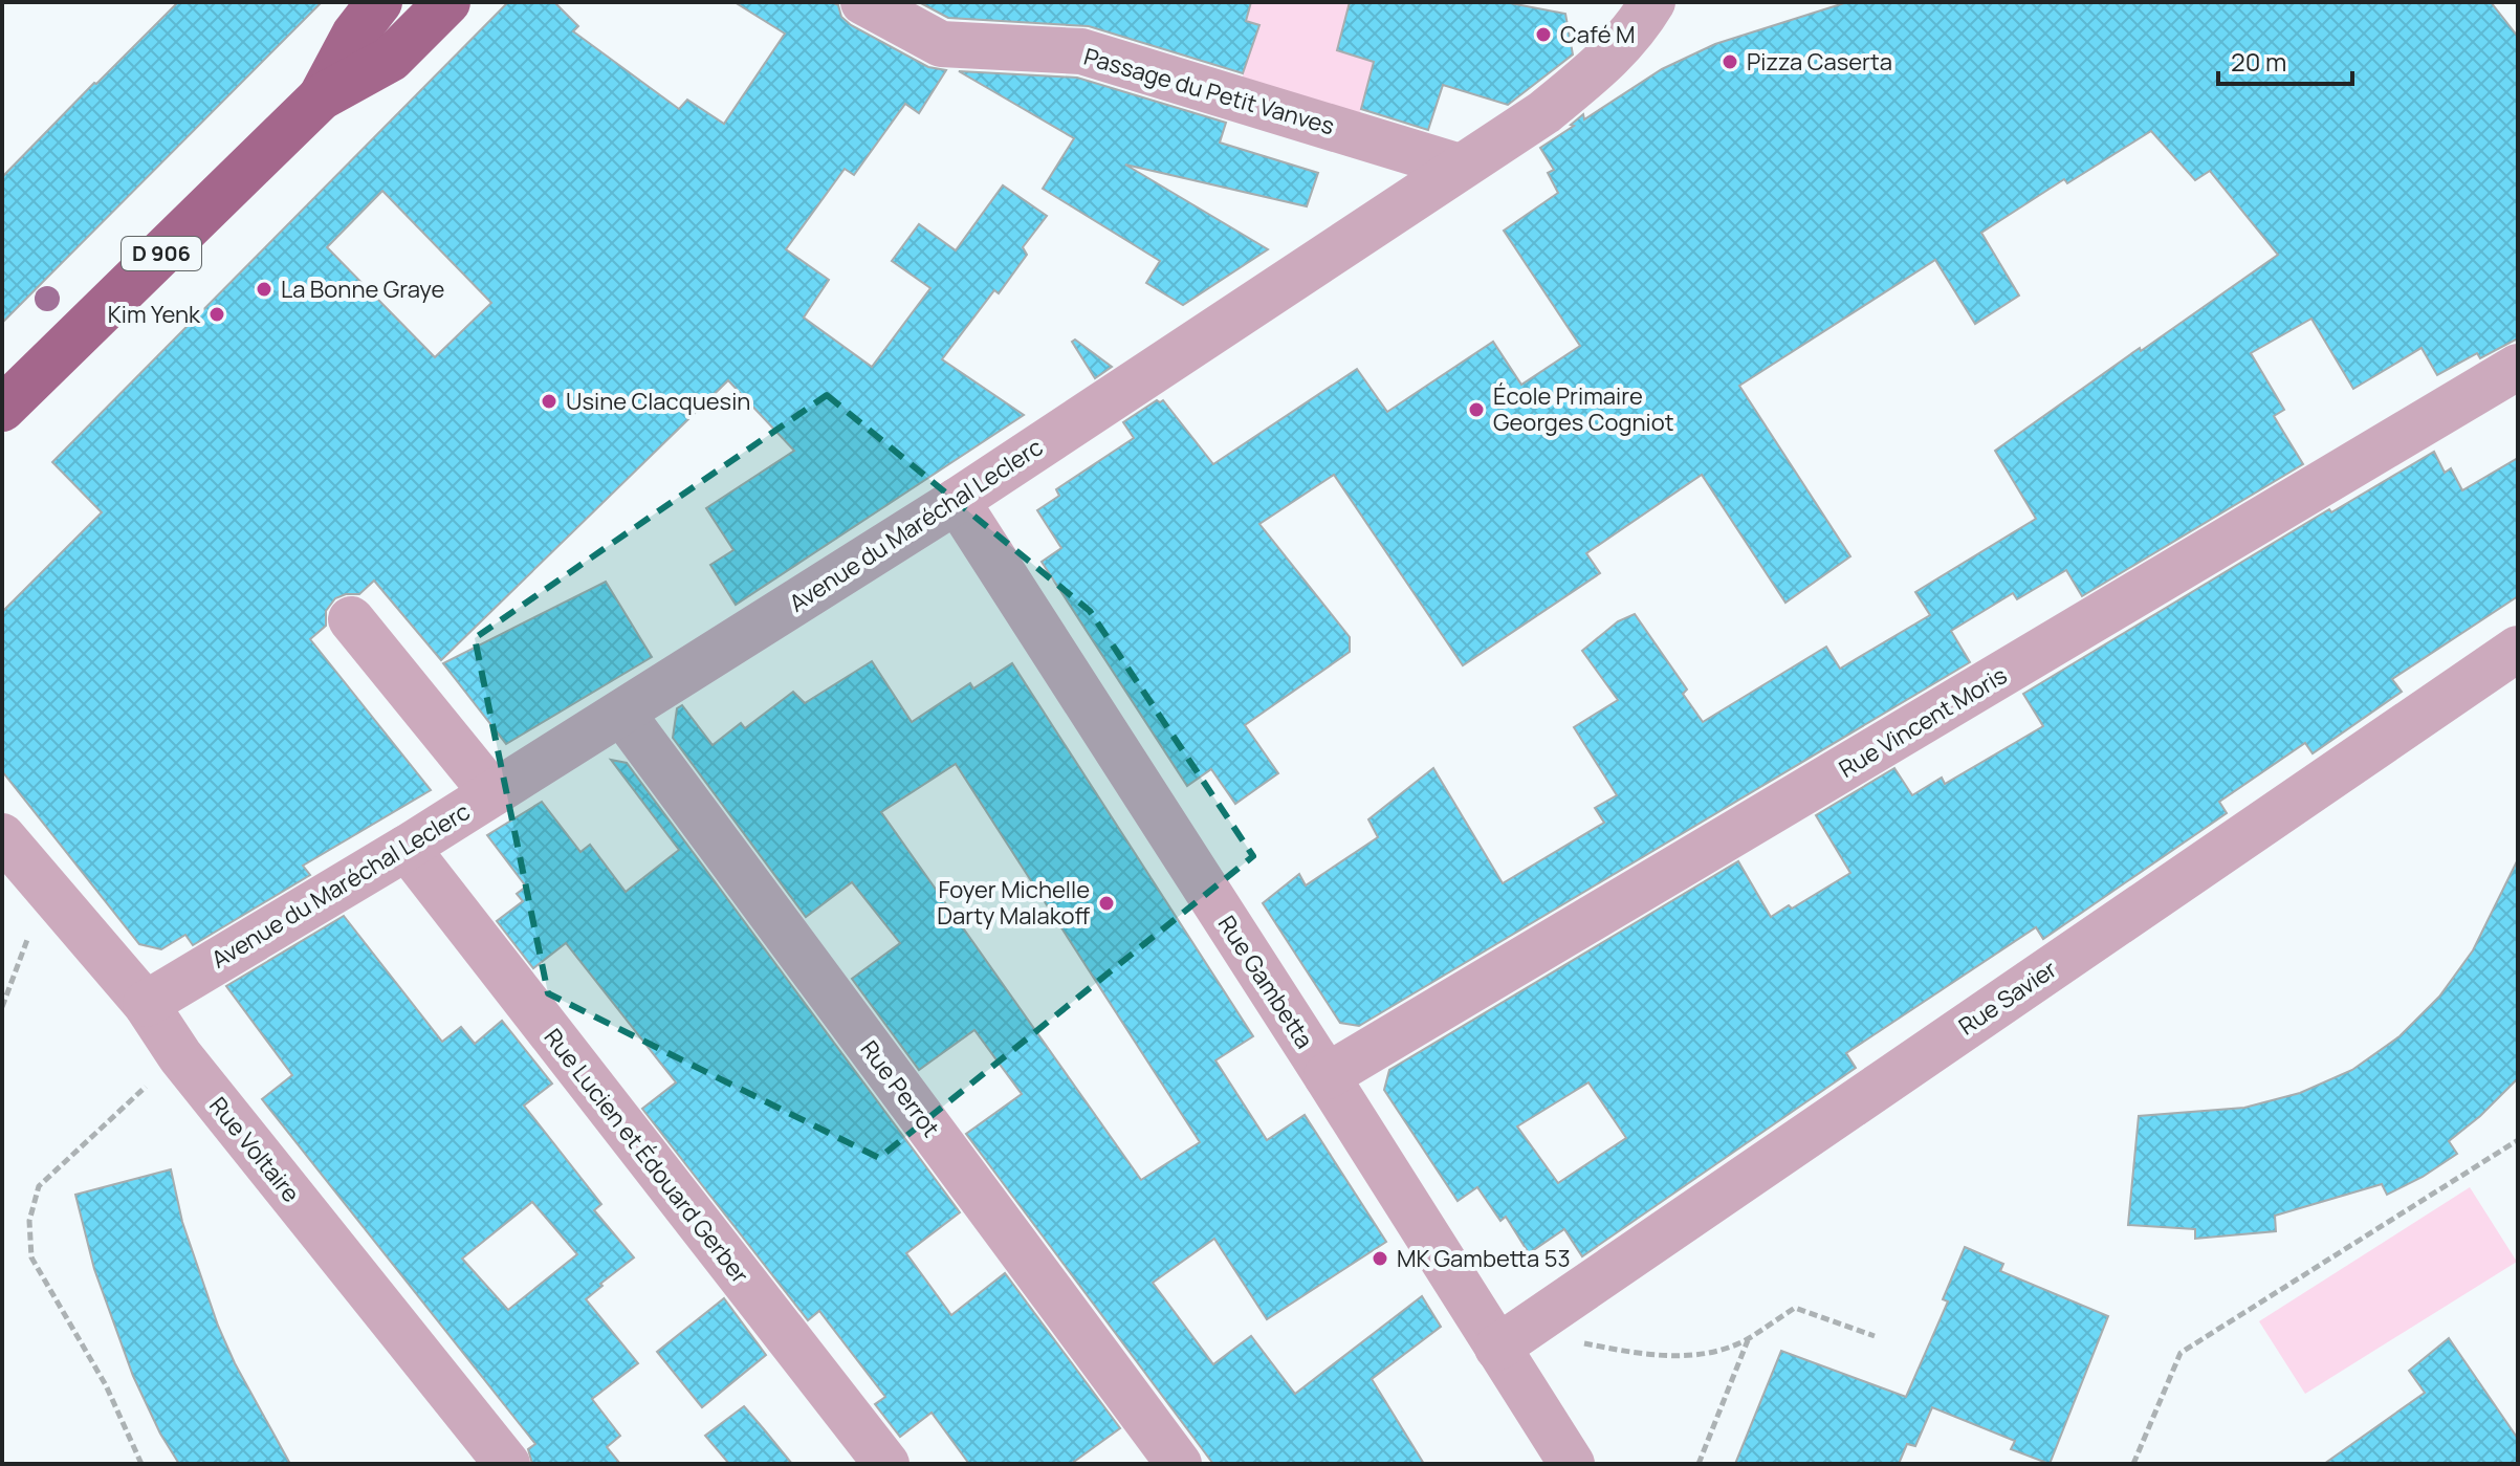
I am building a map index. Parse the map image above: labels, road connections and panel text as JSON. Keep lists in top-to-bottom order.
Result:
{
  "streets": {
    "main road": ["D 906"],
    "street": [
      "Passage du Petit Vanves",
      "Avenue du Maréchal Leclerc",
      "Rue Vincent Moris",
      "Rue Gambetta",
      "Rue Savier",
      "Rue Perrot",
      "Rue Voltaire",
      "Rue Lucien et Édouard Gerber"
    ]
  },
  "crossings": [
    ["Passage du Petit Vanves", "Avenue du Maréchal Leclerc"],
    ["Avenue du Maréchal Leclerc", "Rue Gambetta"],
    ["Avenue du Maréchal Leclerc", "Rue Perrot"],
    ["Avenue du Maréchal Leclerc", "Rue Voltaire"],
    ["Avenue du Maréchal Leclerc", "Rue Lucien et Édouard Gerber"],
    ["Rue Vincent Moris", "Rue Gambetta"],
    ["Rue Gambetta", "Rue Savier"]
  ],
  "places": [
    "Café M",
    "Pizza Caserta",
    "La Bonne Graye",
    "Kim Yenk",
    "Usine Clacquesin",
    "École Primaire Georges Cogniot",
    "Foyer Michelle Darty Malakoff",
    "MK Gambetta 53"
  ],
  "scale_bar": "20 m"
}
